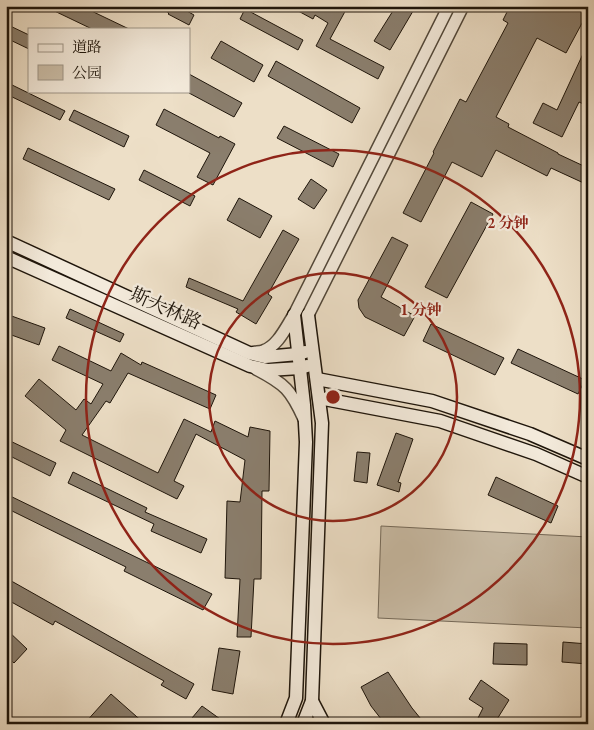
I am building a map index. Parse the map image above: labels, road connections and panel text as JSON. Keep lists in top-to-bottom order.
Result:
{
  "streets": {
    "main road": ["斯大林路"]
  },
  "legend": ["道路", "公园"],
  "rings": ["2 分钟", "1 分钟"]
}
